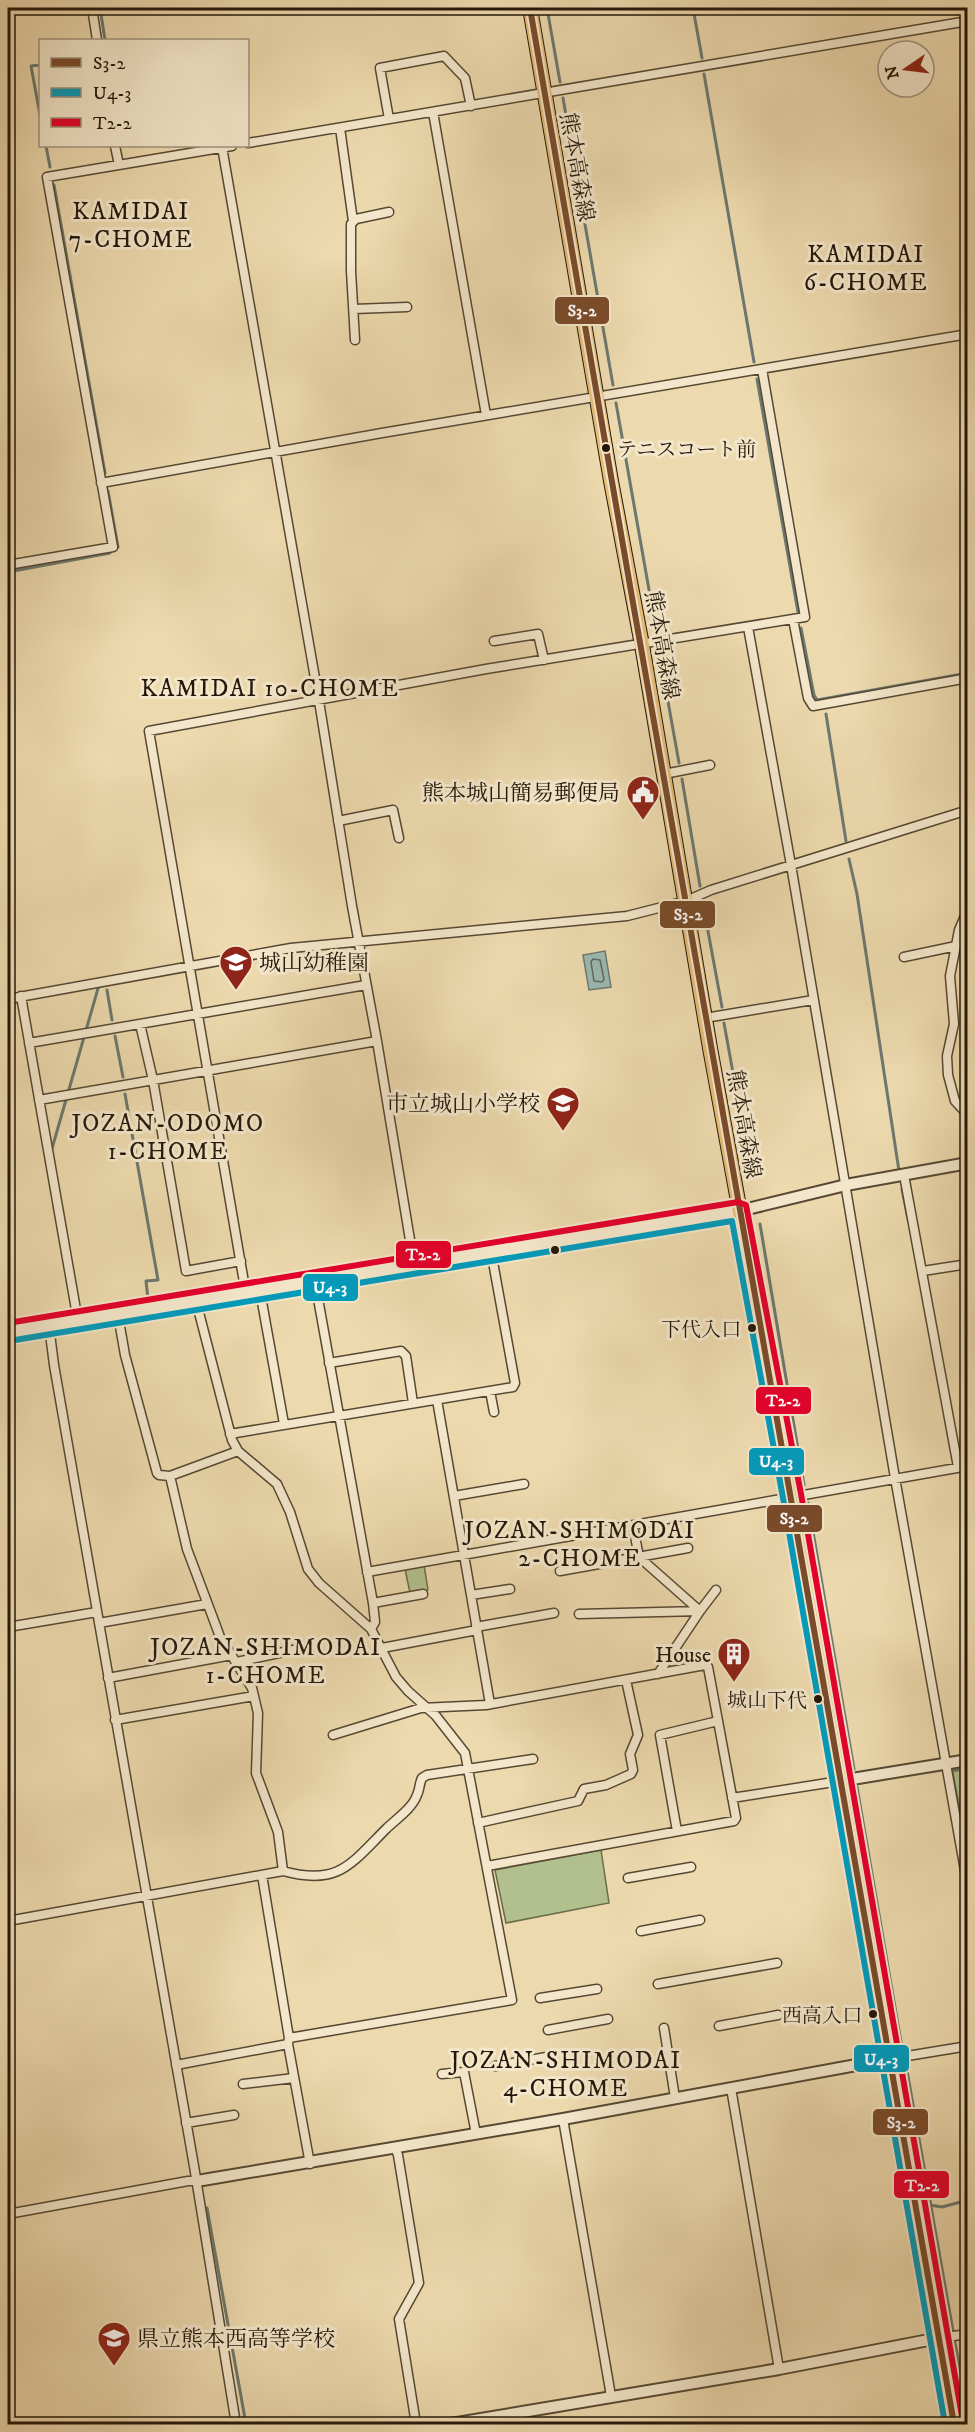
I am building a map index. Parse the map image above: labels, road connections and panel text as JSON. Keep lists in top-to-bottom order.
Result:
{
  "streets": {
    "main road": ["熊本高森線"]
  },
  "districts": [
    "KAMIDAI 7-CHOME",
    "KAMIDAI 6-CHOME",
    "KAMIDAI 10-CHOME",
    "JOZAN-ODOMO 1-CHOME",
    "JOZAN-SHIMODAI 2-CHOME",
    "JOZAN-SHIMODAI 1-CHOME",
    "JOZAN-SHIMODAI 4-CHOME"
  ],
  "places": {
    "other": [
      "テニスコート前",
      "下代入口",
      "城山下代",
      "西高入口"
    ],
    "public building": ["熊本城山簡易郵便局"],
    "school or university": ["城山幼稚園", "市立城山小学校", "県立熊本西高等学校"],
    "building": ["House"]
  },
  "lines": ["transit line S3-2", "transit line T2-2", "transit line U4-3"],
  "legend": ["S3-2", "U4-3", "T2-2"],
  "north": "left"
}
